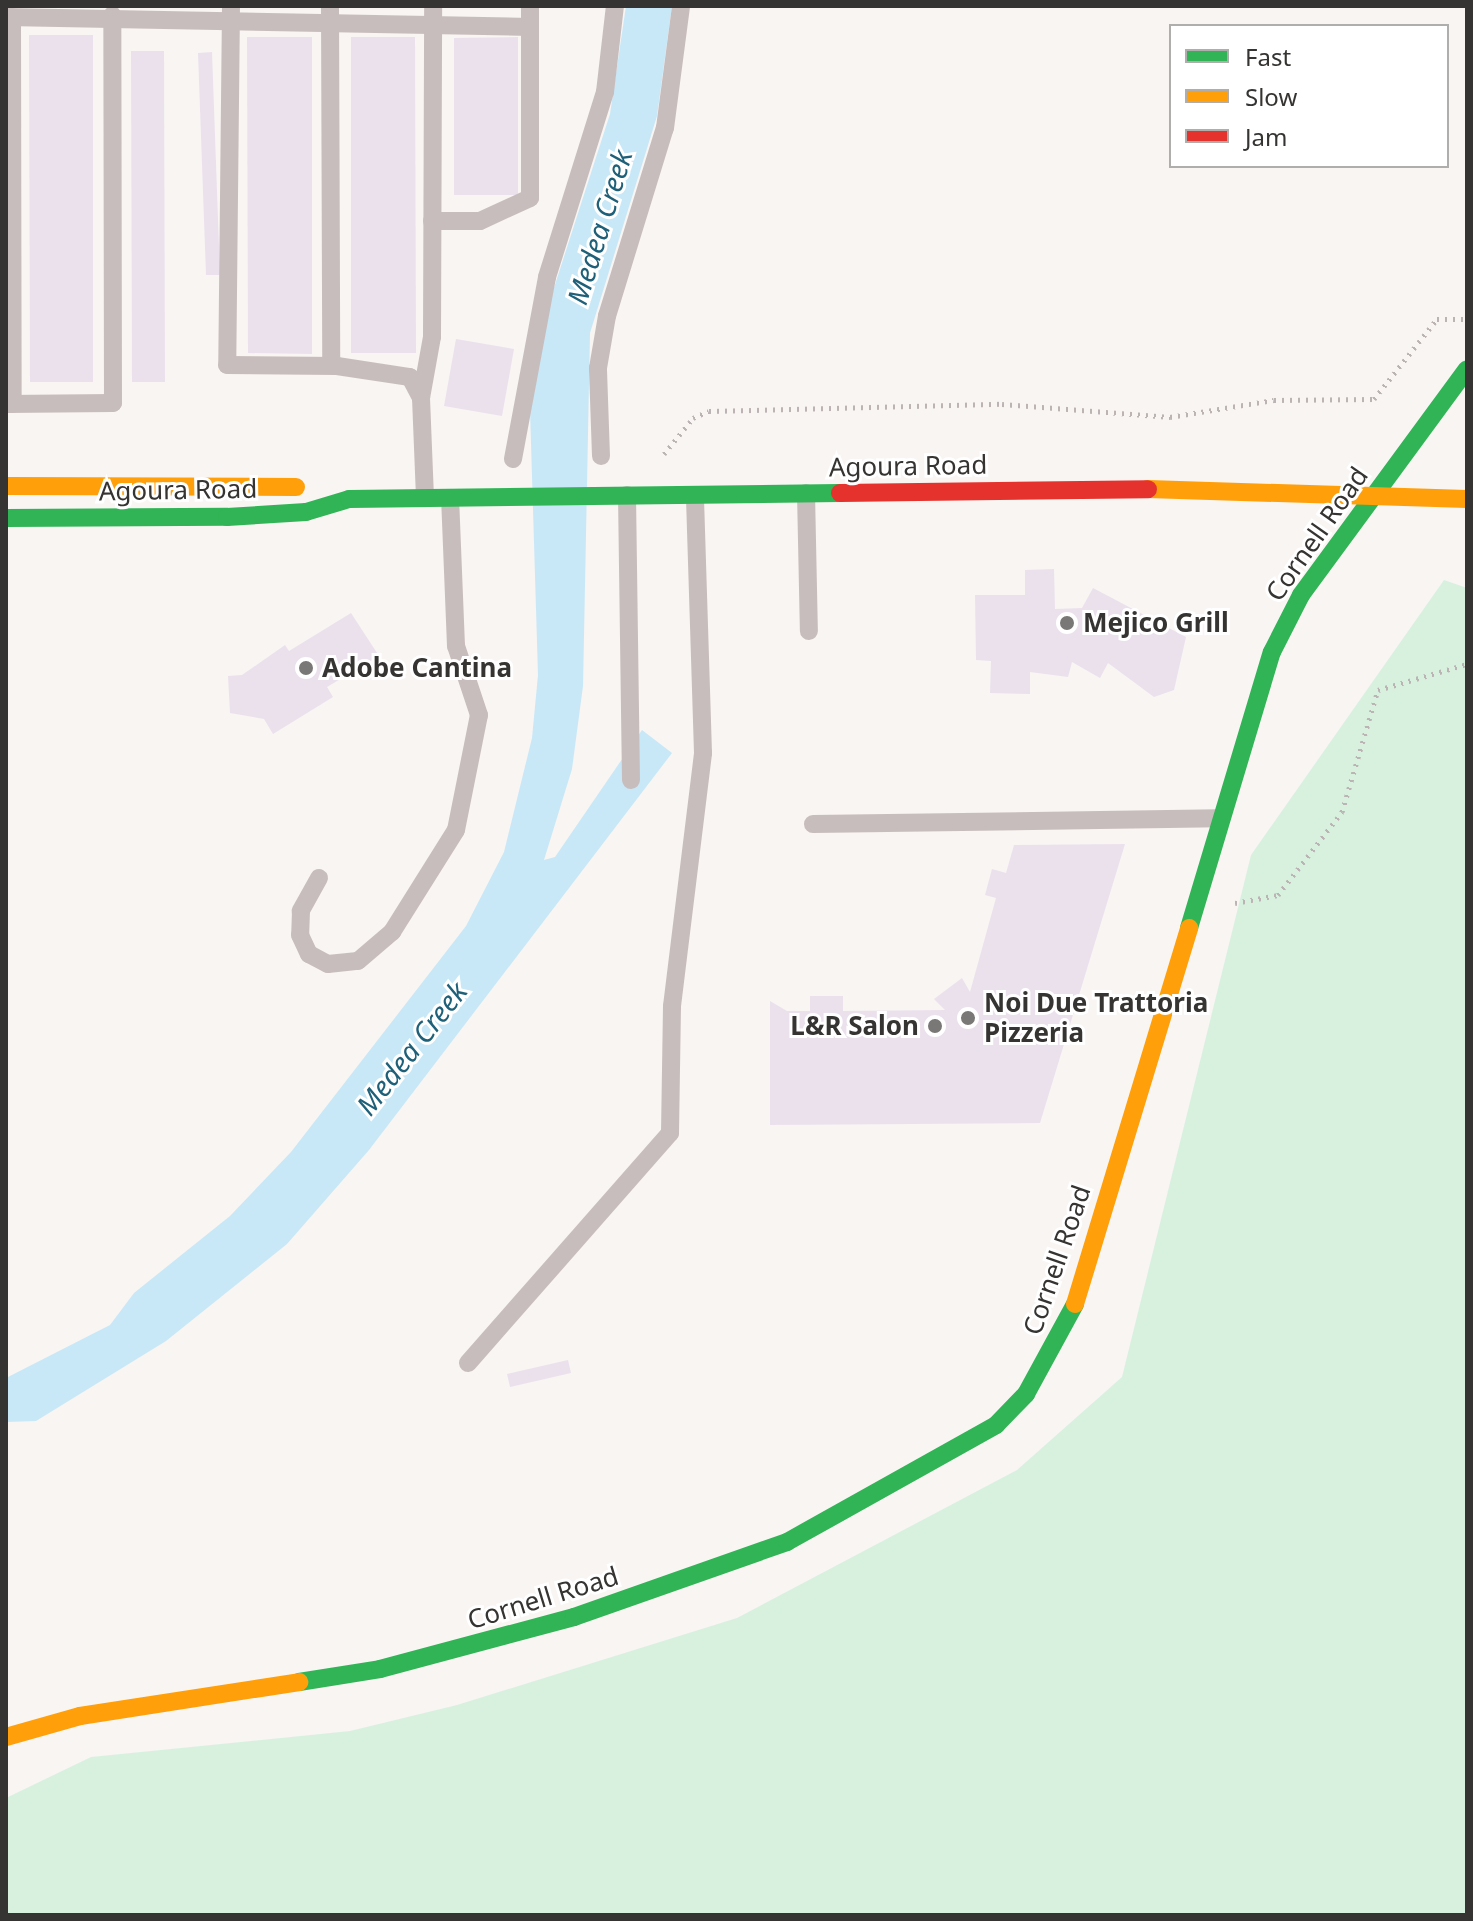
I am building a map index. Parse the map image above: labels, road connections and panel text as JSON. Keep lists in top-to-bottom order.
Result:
{
  "streets": {
    "street": ["Agoura Road", "Cornell Road"]
  },
  "crossings": [
    ["Agoura Road", "Cornell Road"]
  ],
  "water": ["Medea Creek"],
  "places": [
    "Mejico Grill",
    "Adobe Cantina",
    "Noi Due Trattoria Pizzeria",
    "L&R Salon"
  ],
  "legend": ["Fast", "Slow", "Jam"]
}
